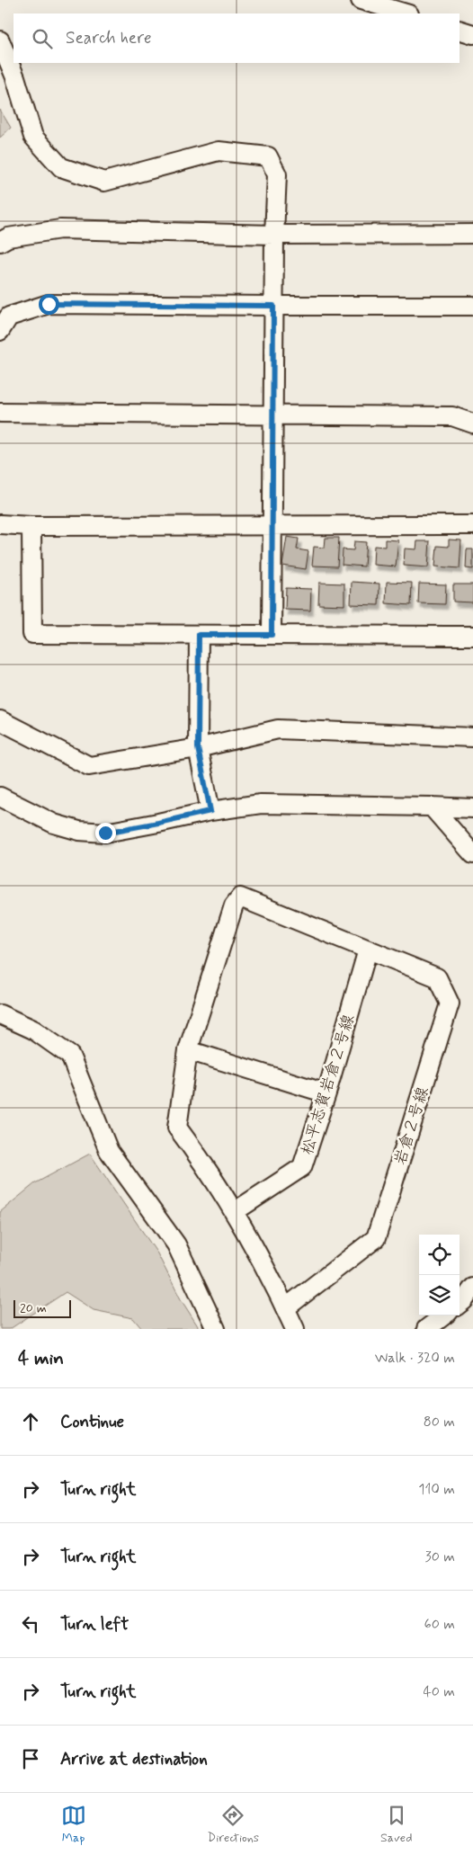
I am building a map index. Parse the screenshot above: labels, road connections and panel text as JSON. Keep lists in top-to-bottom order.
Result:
{
  "streets": {
    "street": ["松平志賀岩倉２号線", "岩倉２号線"]
  },
  "crossings": [
    ["松平志賀岩倉２号線", "岩倉２号線"]
  ],
  "scale_bar": "20 m",
  "page": {
    "search": "Search here",
    "scale": "20 m",
    "heading": ["4 min", "Walk · 320 m"],
    "list": [
      ["Continue", "80 m"],
      ["Turn right", "110 m"],
      ["Turn right", "30 m"],
      ["Turn left", "60 m"],
      ["Turn right", "40 m"],
      "Arrive at destination"
    ],
    "nav": ["Map", "Directions", "Saved"]
  }
}
